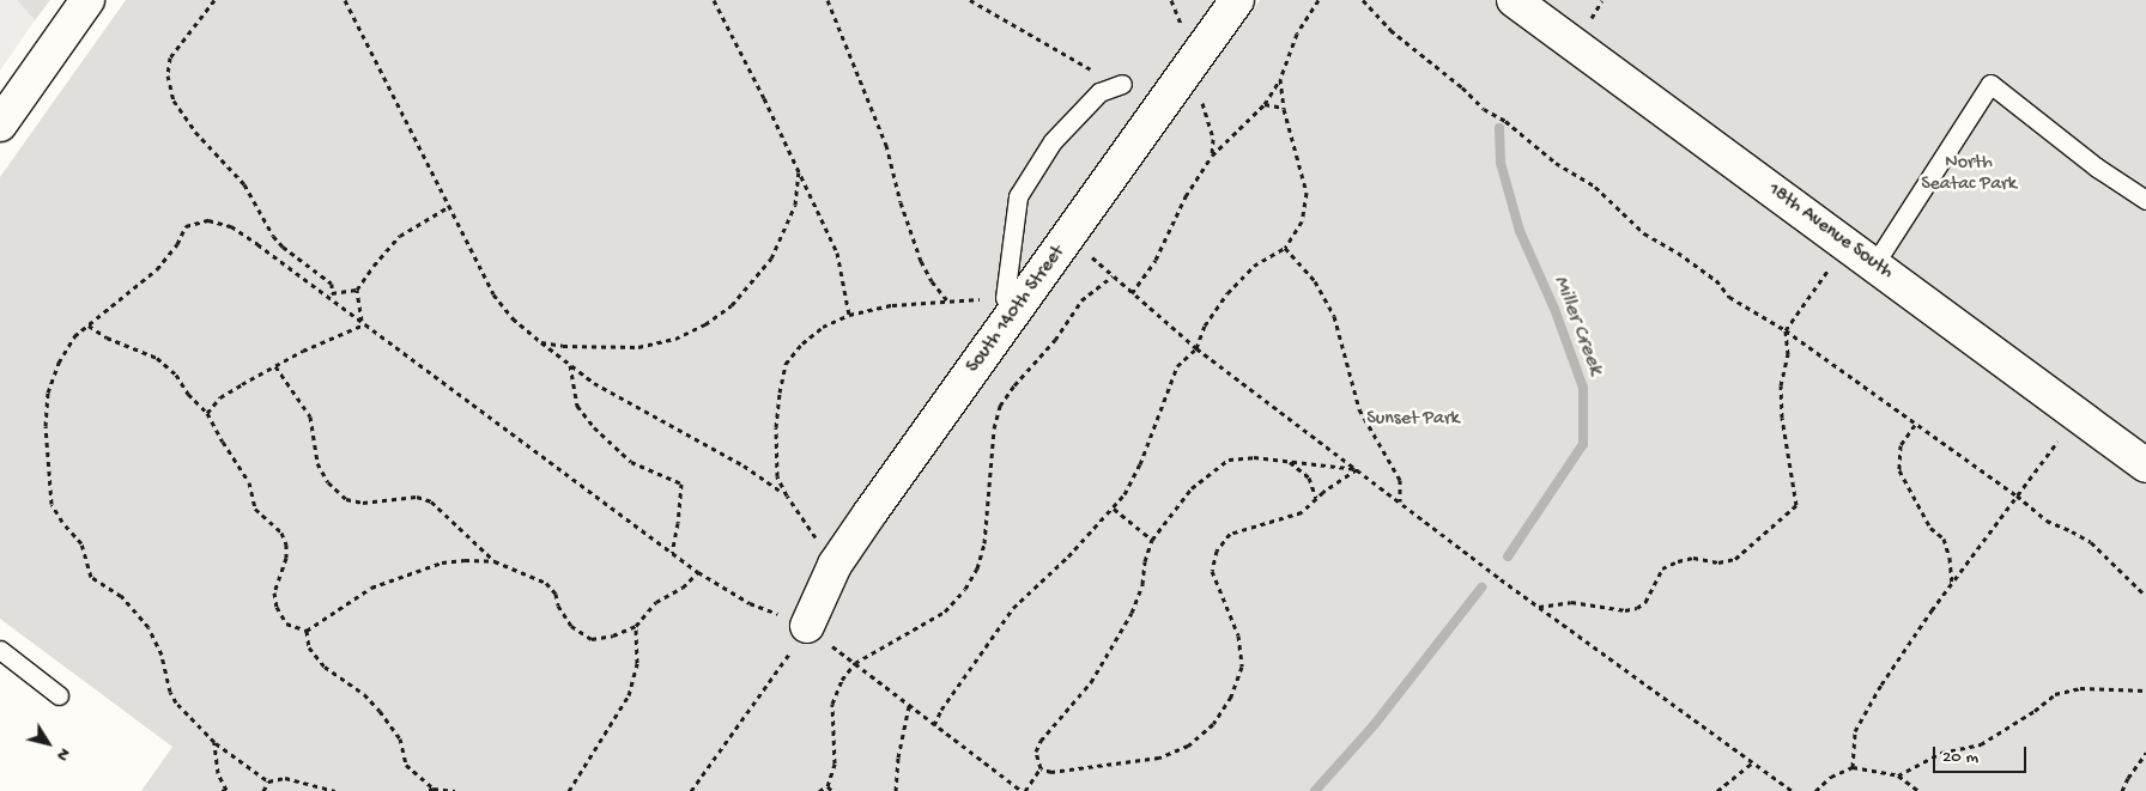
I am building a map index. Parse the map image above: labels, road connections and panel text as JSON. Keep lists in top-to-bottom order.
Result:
{
  "streets": {
    "street": ["18th Avenue South", "South 140th Street"]
  },
  "water": ["Miller Creek"],
  "parks": ["North Seatac Park", "Sunset Park"],
  "scale_bar": "20 m",
  "north": "bottom right"
}
